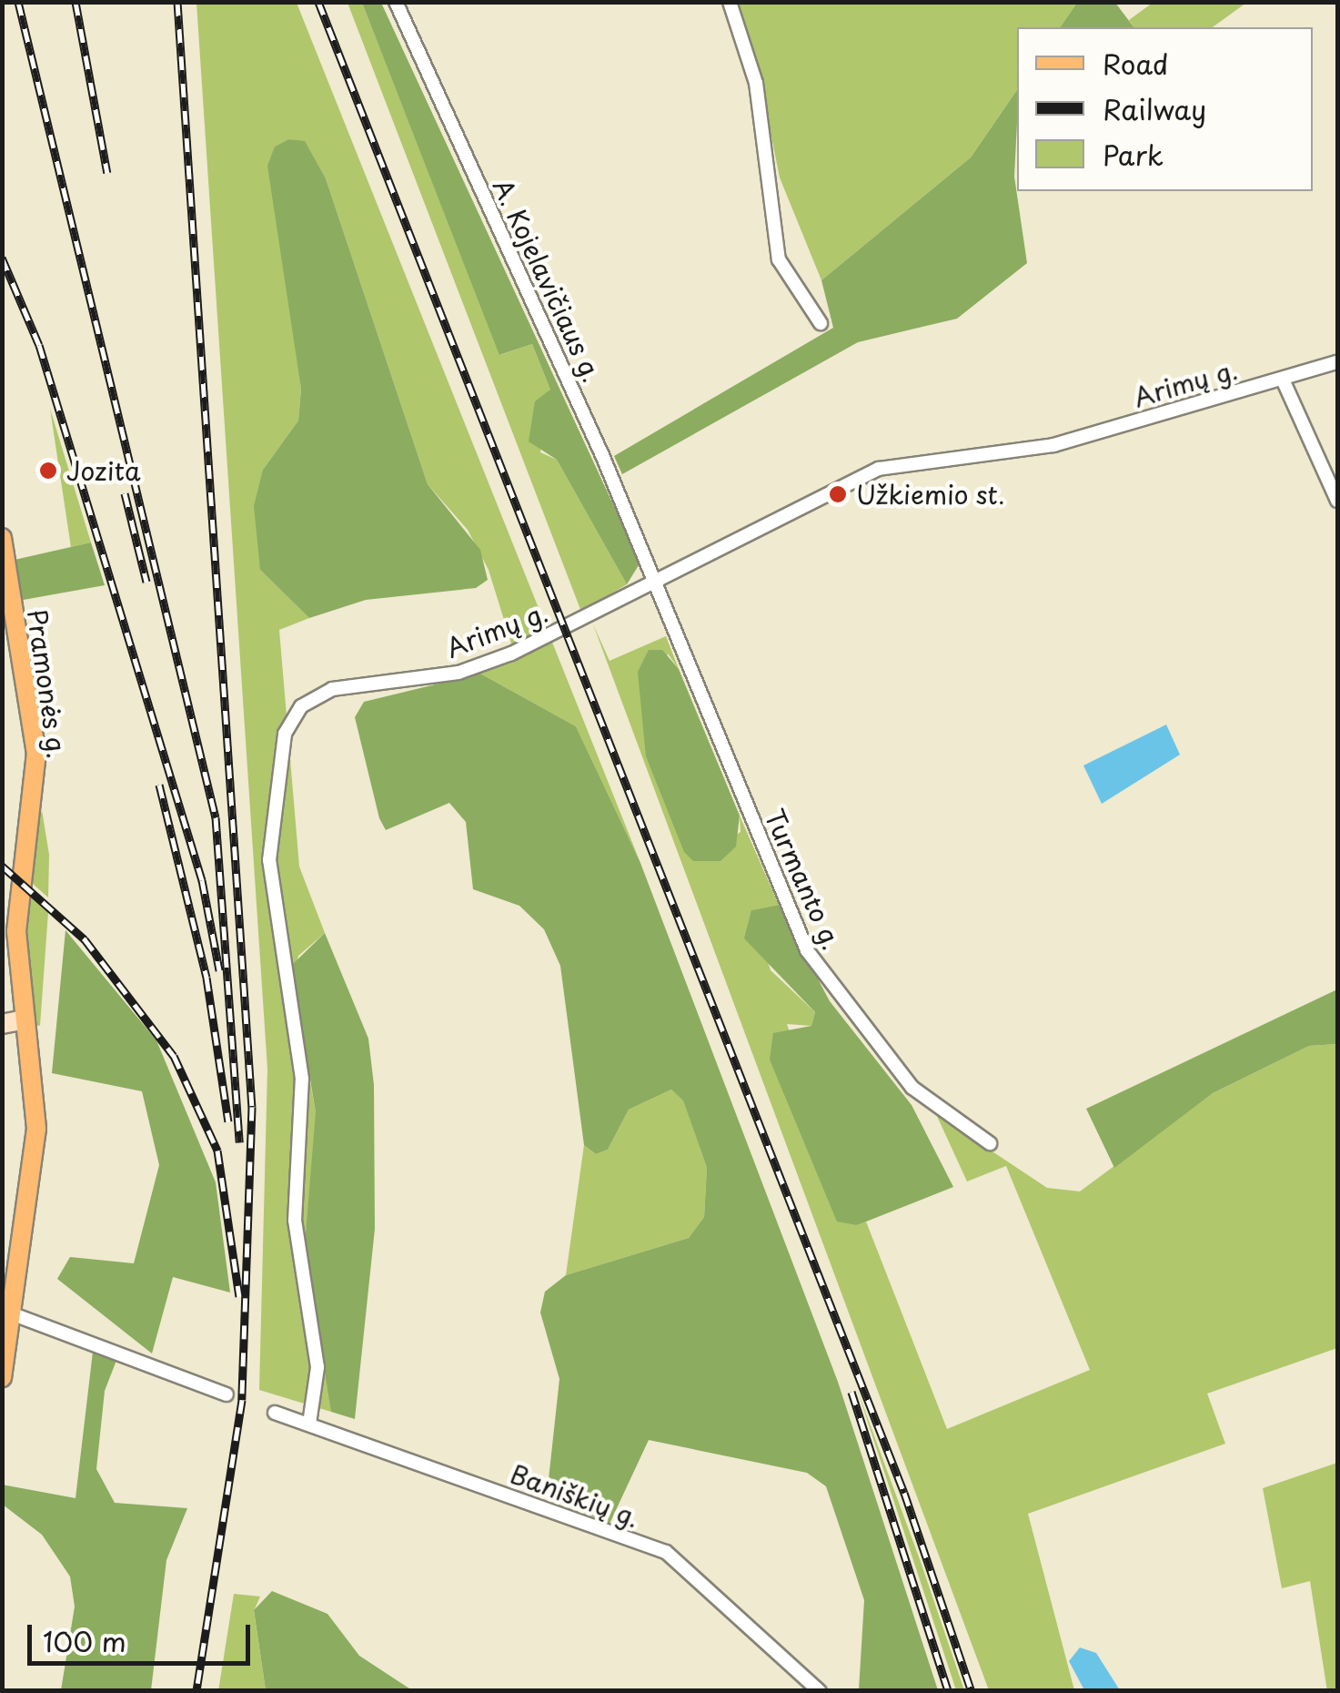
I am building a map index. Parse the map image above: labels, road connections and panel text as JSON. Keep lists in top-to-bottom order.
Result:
{
  "streets": {
    "main road": ["Pramonės g."],
    "street": [
      "A. Kojelavičiaus g.",
      "Arimų g.",
      "Turmanto g.",
      "Baniškių g."
    ]
  },
  "crossings": [
    ["A. Kojelavičiaus g.", "Arimų g."],
    ["A. Kojelavičiaus g.", "Turmanto g."],
    ["Arimų g.", "Turmanto g."],
    ["Arimų g.", "Baniškių g."]
  ],
  "places": ["Jozita", "Užkiemio st."],
  "legend": ["Road", "Railway", "Park"],
  "scale_bar": "100 m"
}
